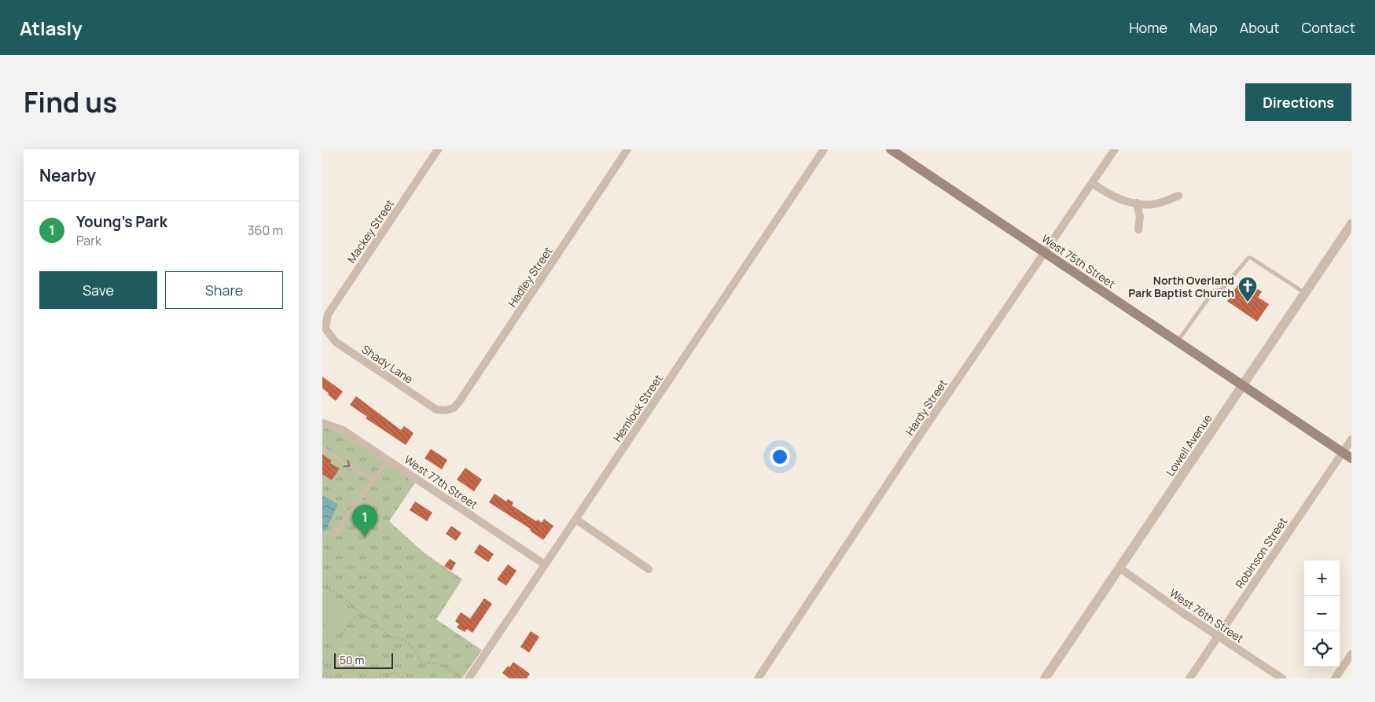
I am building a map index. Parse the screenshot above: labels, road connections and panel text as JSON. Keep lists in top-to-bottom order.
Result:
{
  "streets": {
    "main road": ["West 75th Street"],
    "street": [
      "Mackey Street",
      "Hadley Street",
      "Shady Lane",
      "Hardy Street",
      "Hemlock Street",
      "Lowell Avenue",
      "West 77th Street",
      "Robinson Street",
      "West 76th Street"
    ]
  },
  "crossings": [
    ["Mackey Street", "Shady Lane"],
    ["West 75th Street", "Hardy Street"],
    ["West 75th Street", "Lowell Avenue"],
    ["West 75th Street", "Robinson Street"],
    ["Hadley Street", "Shady Lane"],
    ["Hemlock Street", "West 77th Street"],
    ["Lowell Avenue", "West 76th Street"],
    ["Robinson Street", "West 76th Street"]
  ],
  "places": {
    "church": ["North Overland Park Baptist Church"]
  },
  "scale_bar": "50 m",
  "page": {
    "header": "Atlasly",
    "nav": [
      "Home",
      "Map",
      "About",
      "Contact"
    ],
    "title": "Find us",
    "buttons": [
      "Directions",
      ["Save", "Share"]
    ],
    "heading": "Nearby",
    "list": [
      {
        "mark": "1",
        "name": "Young's Park",
        "note": "Park",
        "value": "360 m"
      }
    ],
    "pins": "1",
    "map_buttons": ["+", "−"],
    "scale": "50 m"
  }
}
